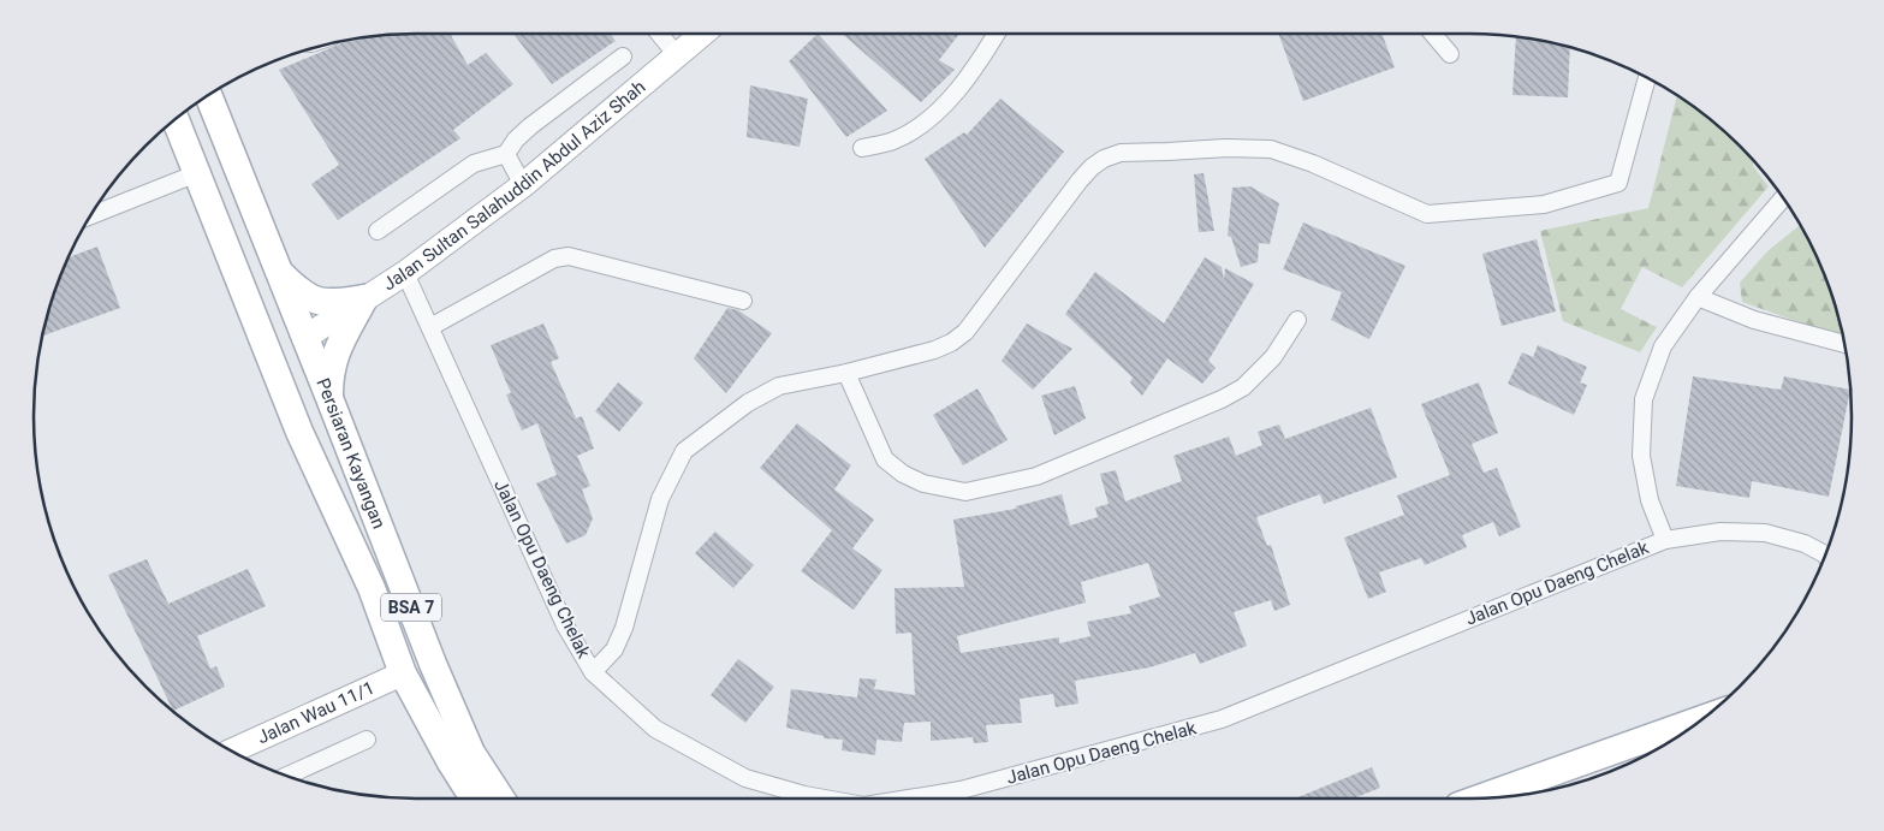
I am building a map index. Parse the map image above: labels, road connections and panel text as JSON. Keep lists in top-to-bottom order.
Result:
{
  "streets": {
    "main road": ["Persiaran Kayangan", "BSA 7"],
    "street": ["Jalan Sultan Salahuddin Abdul Aziz Shah", "Jalan Opu Daeng Chelak", "Jalan Wau 11/1"]
  },
  "crossings": [
    ["Jalan Sultan Salahuddin Abdul Aziz Shah", "Persiaran Kayangan"],
    ["Jalan Sultan Salahuddin Abdul Aziz Shah", "Jalan Opu Daeng Chelak"],
    ["Persiaran Kayangan", "Jalan Wau 11/1"]
  ]
}
